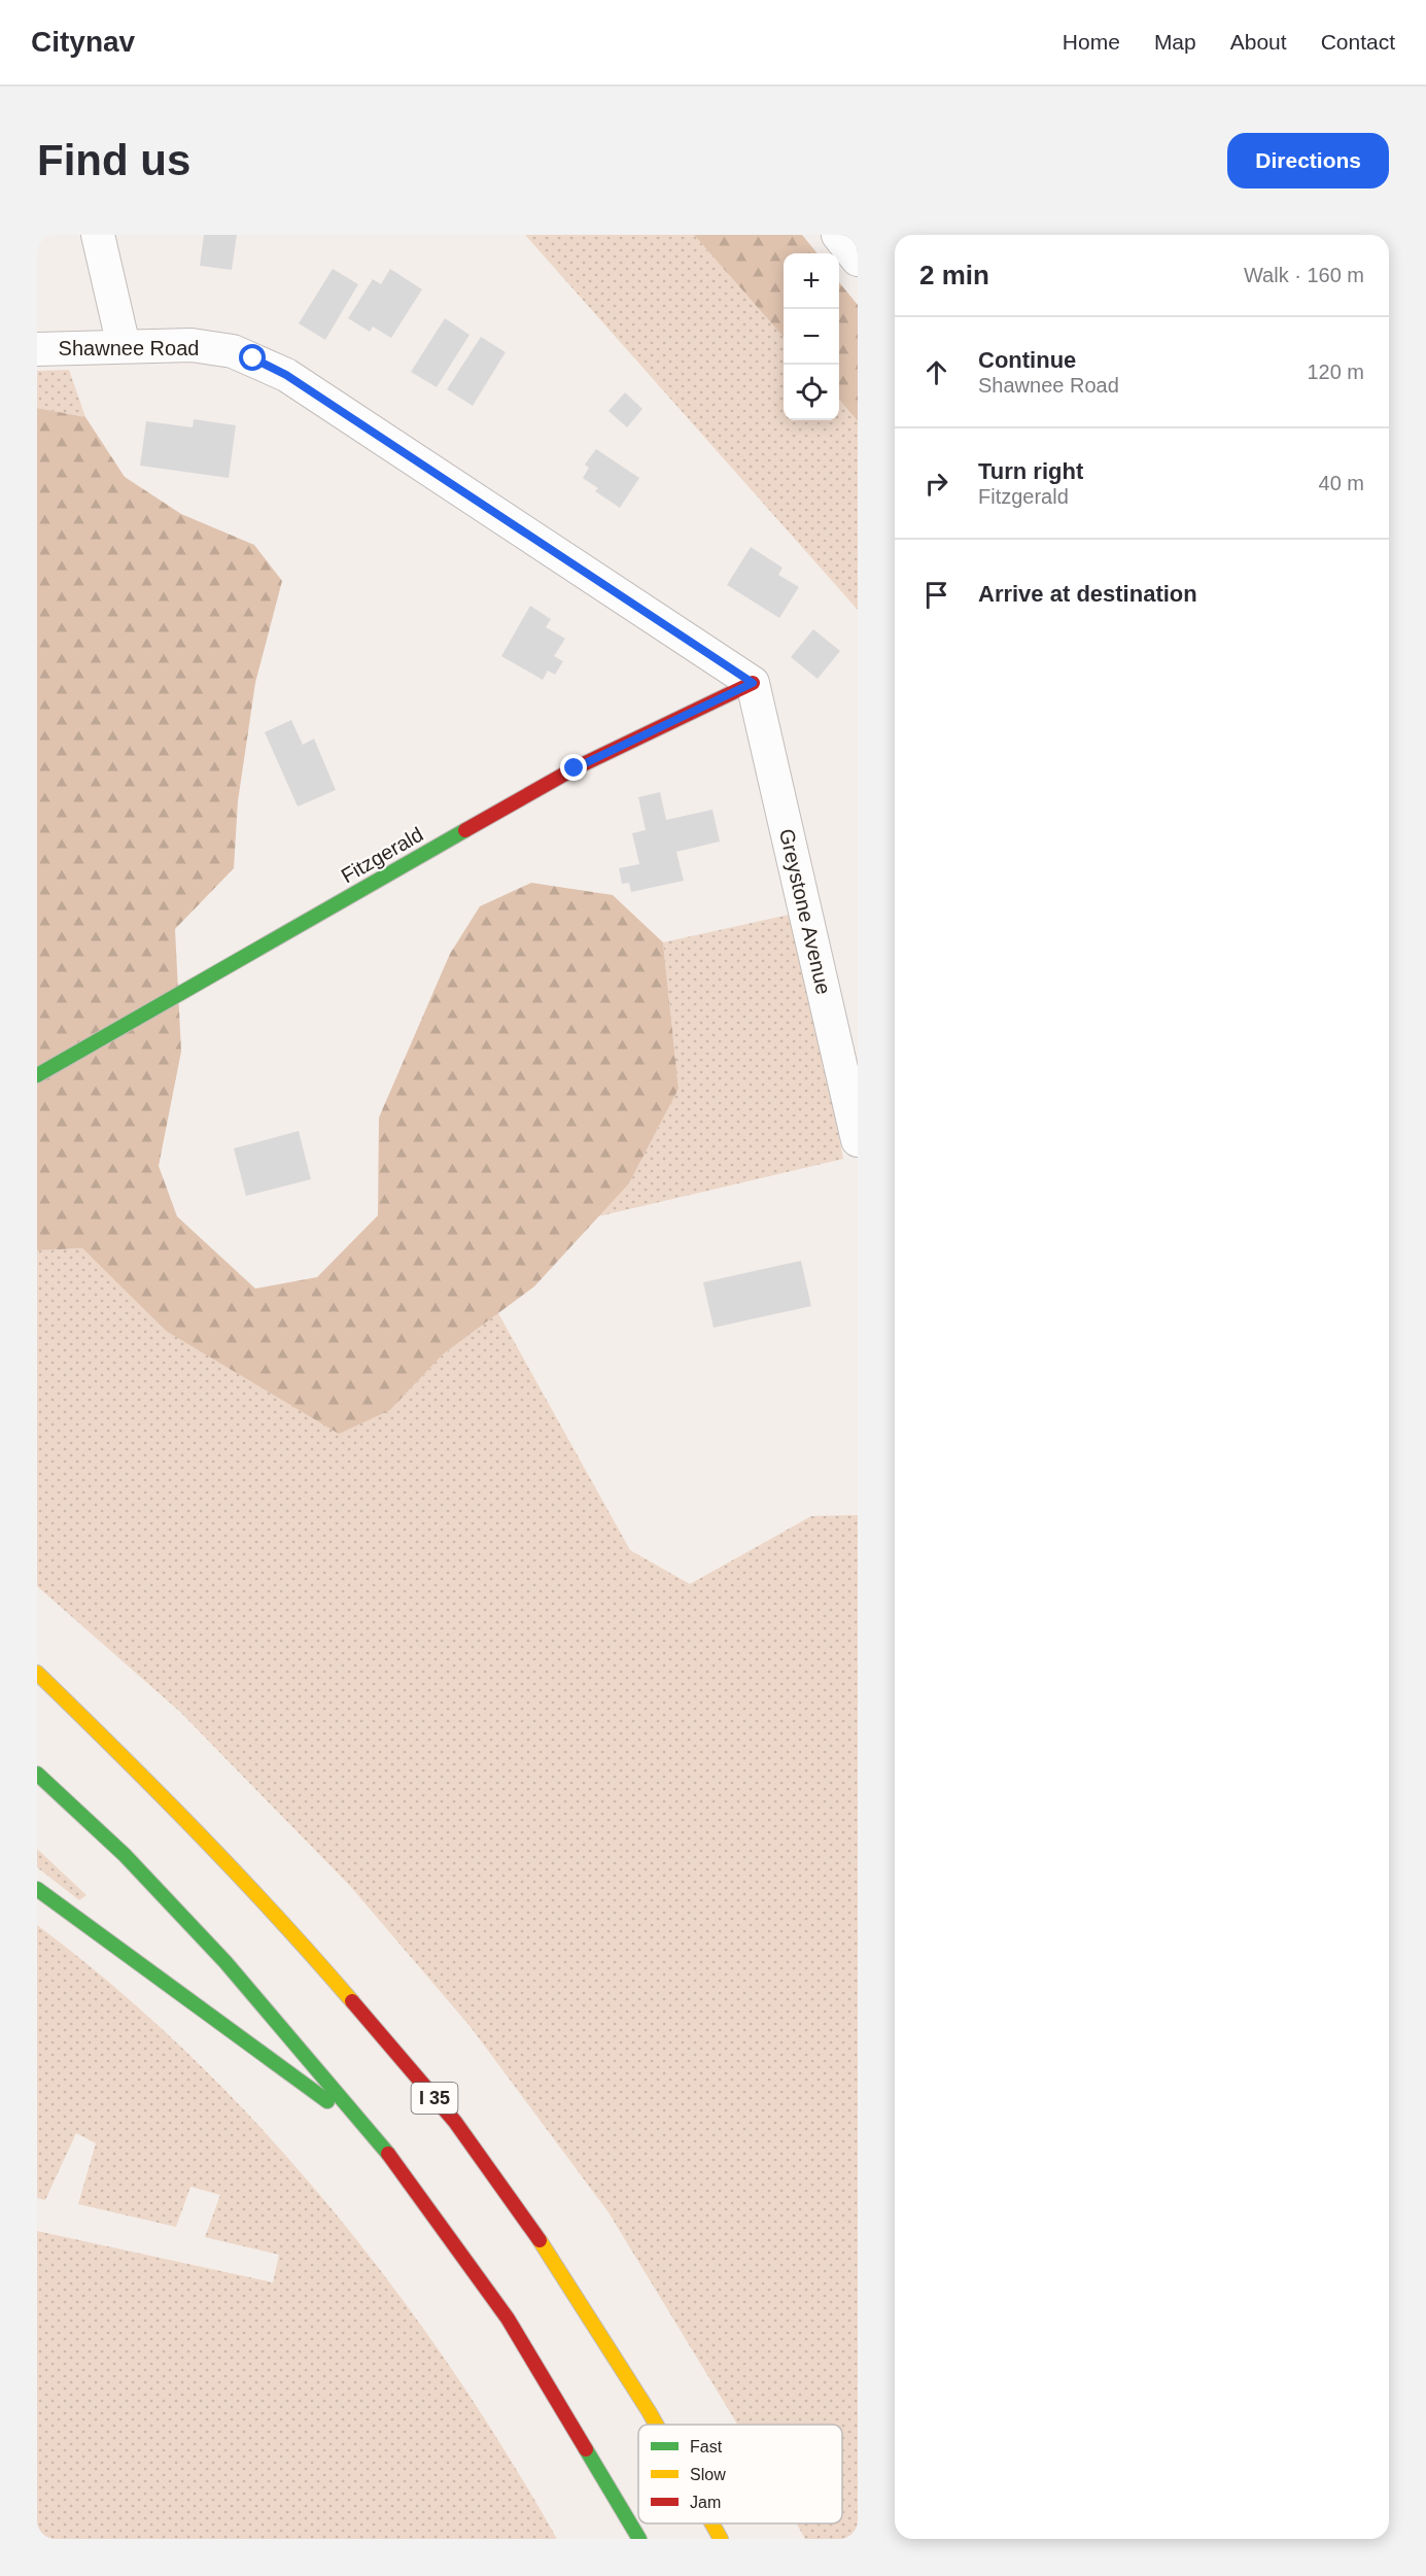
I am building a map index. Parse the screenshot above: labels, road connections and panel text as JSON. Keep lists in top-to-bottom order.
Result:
{
  "streets": {
    "main road": ["Fitzgerald", "I 35"],
    "street": ["Shawnee Road", "Greystone Avenue"]
  },
  "crossings": [
    ["Shawnee Road", "Fitzgerald"],
    ["Shawnee Road", "Greystone Avenue"],
    ["Fitzgerald", "Greystone Avenue"]
  ],
  "legend": ["Fast", "Slow", "Jam"],
  "page": {
    "header": "Citynav",
    "nav": [
      "Home",
      "Map",
      "About",
      "Contact"
    ],
    "buttons": "Directions",
    "title": "Find us",
    "heading": ["2 min", "Walk · 160 m"],
    "map_buttons": ["+", "−"],
    "list": [
      ["Continue", "Shawnee Road", "120 m"],
      ["Turn right", "Fitzgerald", "40 m"],
      "Arrive at destination"
    ]
  }
}
